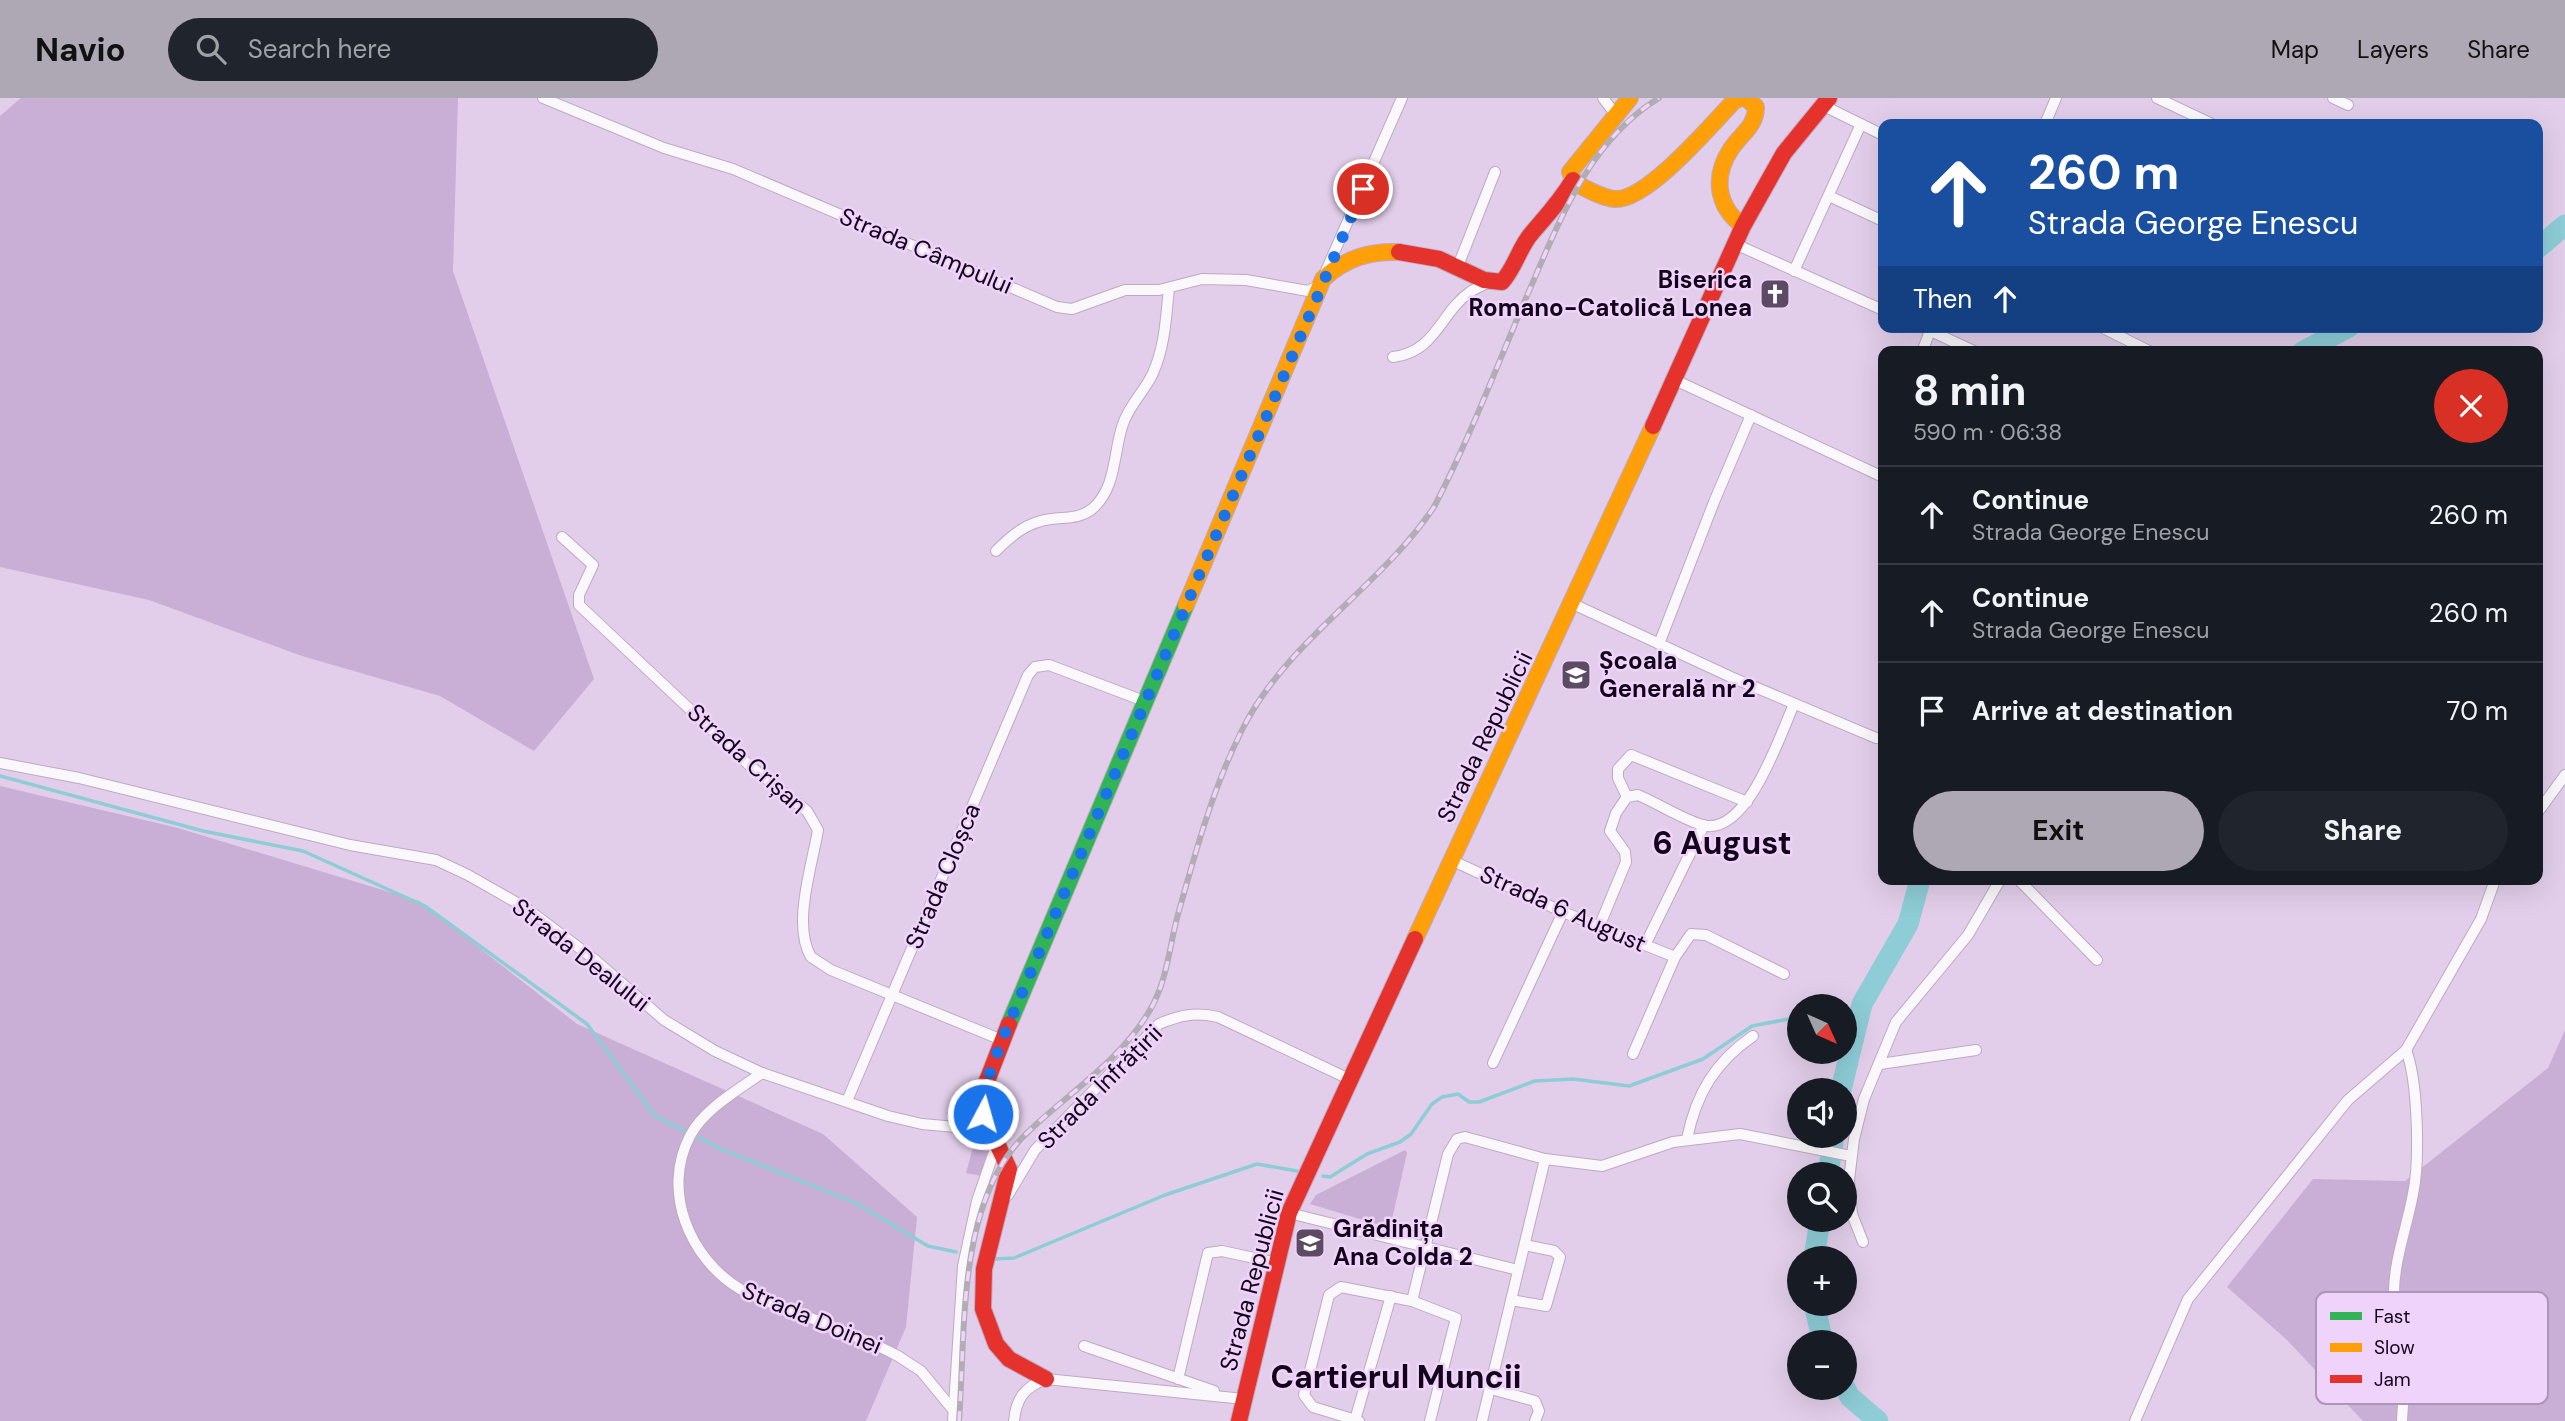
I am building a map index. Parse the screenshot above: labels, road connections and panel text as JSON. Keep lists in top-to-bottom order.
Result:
{
  "streets": {
    "street": [
      "Strada Câmpului",
      "Strada Republicii",
      "Strada Crișan",
      "Strada Cloșca",
      "Strada 6 August",
      "Strada Dealului",
      "Strada Înfrățirii",
      "Strada Doinei"
    ]
  },
  "crossings": [
    ["Strada Republicii", "Strada 6 August"],
    ["Strada Republicii", "Strada Înfrățirii"],
    ["Strada Crișan", "Strada Cloșca"],
    ["Strada Cloșca", "Strada Dealului"],
    ["Strada Dealului", "Strada Doinei"]
  ],
  "districts": ["6 August", "Cartierul Muncii"],
  "places": {
    "church": ["Biserica Romano-Catolică Lonea"],
    "school or university": ["Școala Generală nr 2", "Grădinița Ana Colda 2"]
  },
  "legend": ["Fast", "Slow", "Jam"],
  "north": "bottom right",
  "page": {
    "header": "Navio",
    "search": "Search here",
    "nav": ["Map", "Layers", "Share"],
    "turn": ["260 m", "Strada George Enescu"],
    "then": "Then",
    "heading": ["8 min", "590 m · 06:38"],
    "list": [
      {
        "name": "Continue",
        "note": "Strada George Enescu",
        "value": "260 m"
      },
      {
        "name": "Continue",
        "note": "Strada George Enescu",
        "value": "260 m"
      },
      {
        "name": "Arrive at destination",
        "value": "70 m"
      }
    ],
    "buttons": ["Exit", "Share"],
    "map_buttons": ["+", "−"]
  }
}
